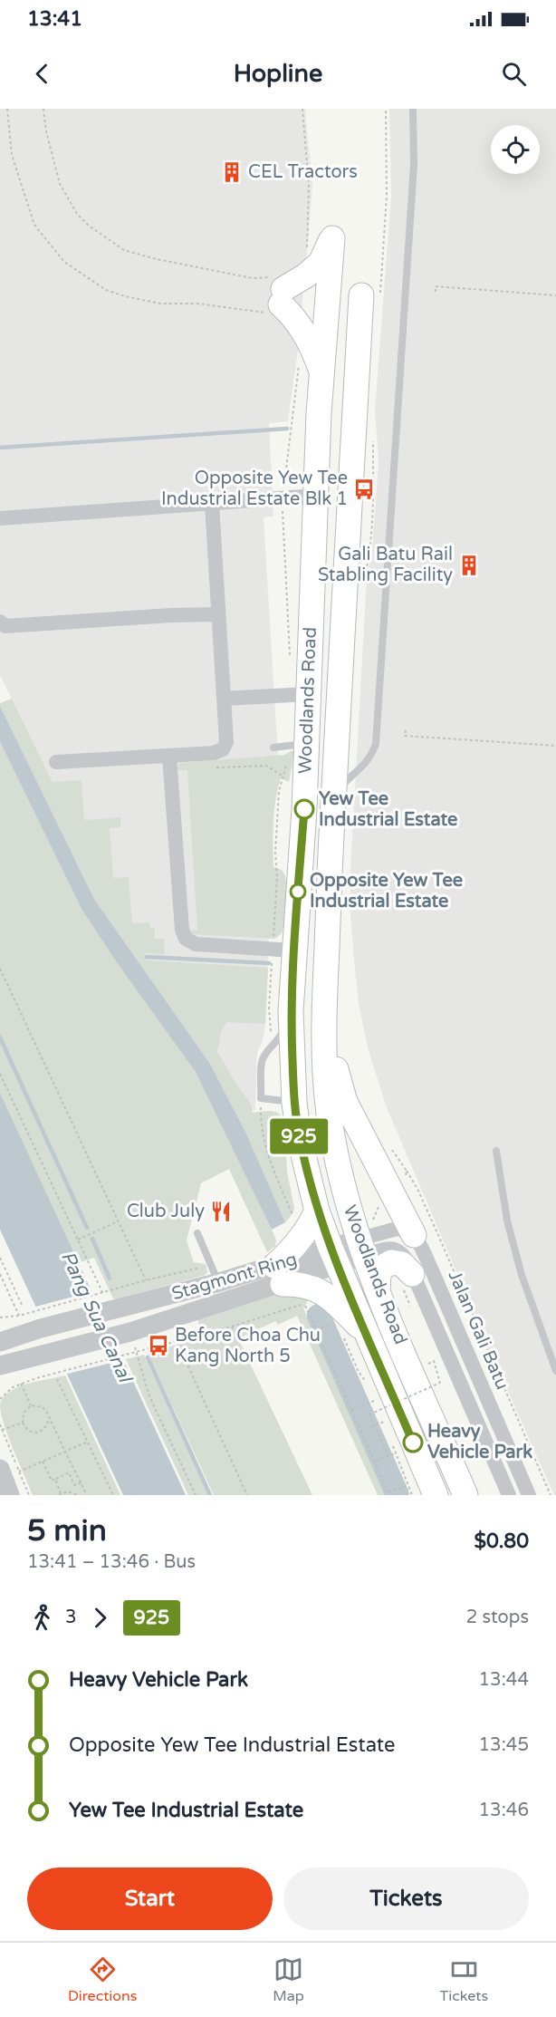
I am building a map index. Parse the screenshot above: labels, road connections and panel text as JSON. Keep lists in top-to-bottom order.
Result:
{
  "streets": {
    "main road": ["Woodlands Road"],
    "street": ["Stagmont Ring", "Jalan Gali Batu"]
  },
  "crossings": [
    ["Woodlands Road", "Stagmont Ring"],
    ["Woodlands Road", "Jalan Gali Batu"],
    ["Stagmont Ring", "Jalan Gali Batu"]
  ],
  "water": ["Pang Sua Canal"],
  "places": {
    "building": ["CEL Tractors", "Gali Batu Rail Stabling Facility"],
    "bus stop": ["Opposite Yew Tee Industrial Estate Blk 1", "Before Choa Chu Kang North 5"],
    "other": ["Yew Tee Industrial Estate", "Opposite Yew Tee Industrial Estate", "Heavy Vehicle Park"],
    "restaurant": ["Club July"]
  },
  "lines": ["bus line 925"],
  "page": {
    "status": "13:41",
    "header": "Hopline",
    "on_map": "925",
    "heading": ["5 min", "13:41 – 13:46 · Bus", "$0.80"],
    "legs": ["3", "925", "2 stops"],
    "list": [
      {
        "name": "Heavy Vehicle Park",
        "value": "13:44"
      },
      {
        "name": "Opposite Yew Tee Industrial Estate",
        "value": "13:45"
      },
      {
        "name": "Yew Tee Industrial Estate",
        "value": "13:46"
      }
    ],
    "buttons": ["Start", "Tickets"],
    "tabs": ["Directions", "Map", "Tickets"]
  }
}
